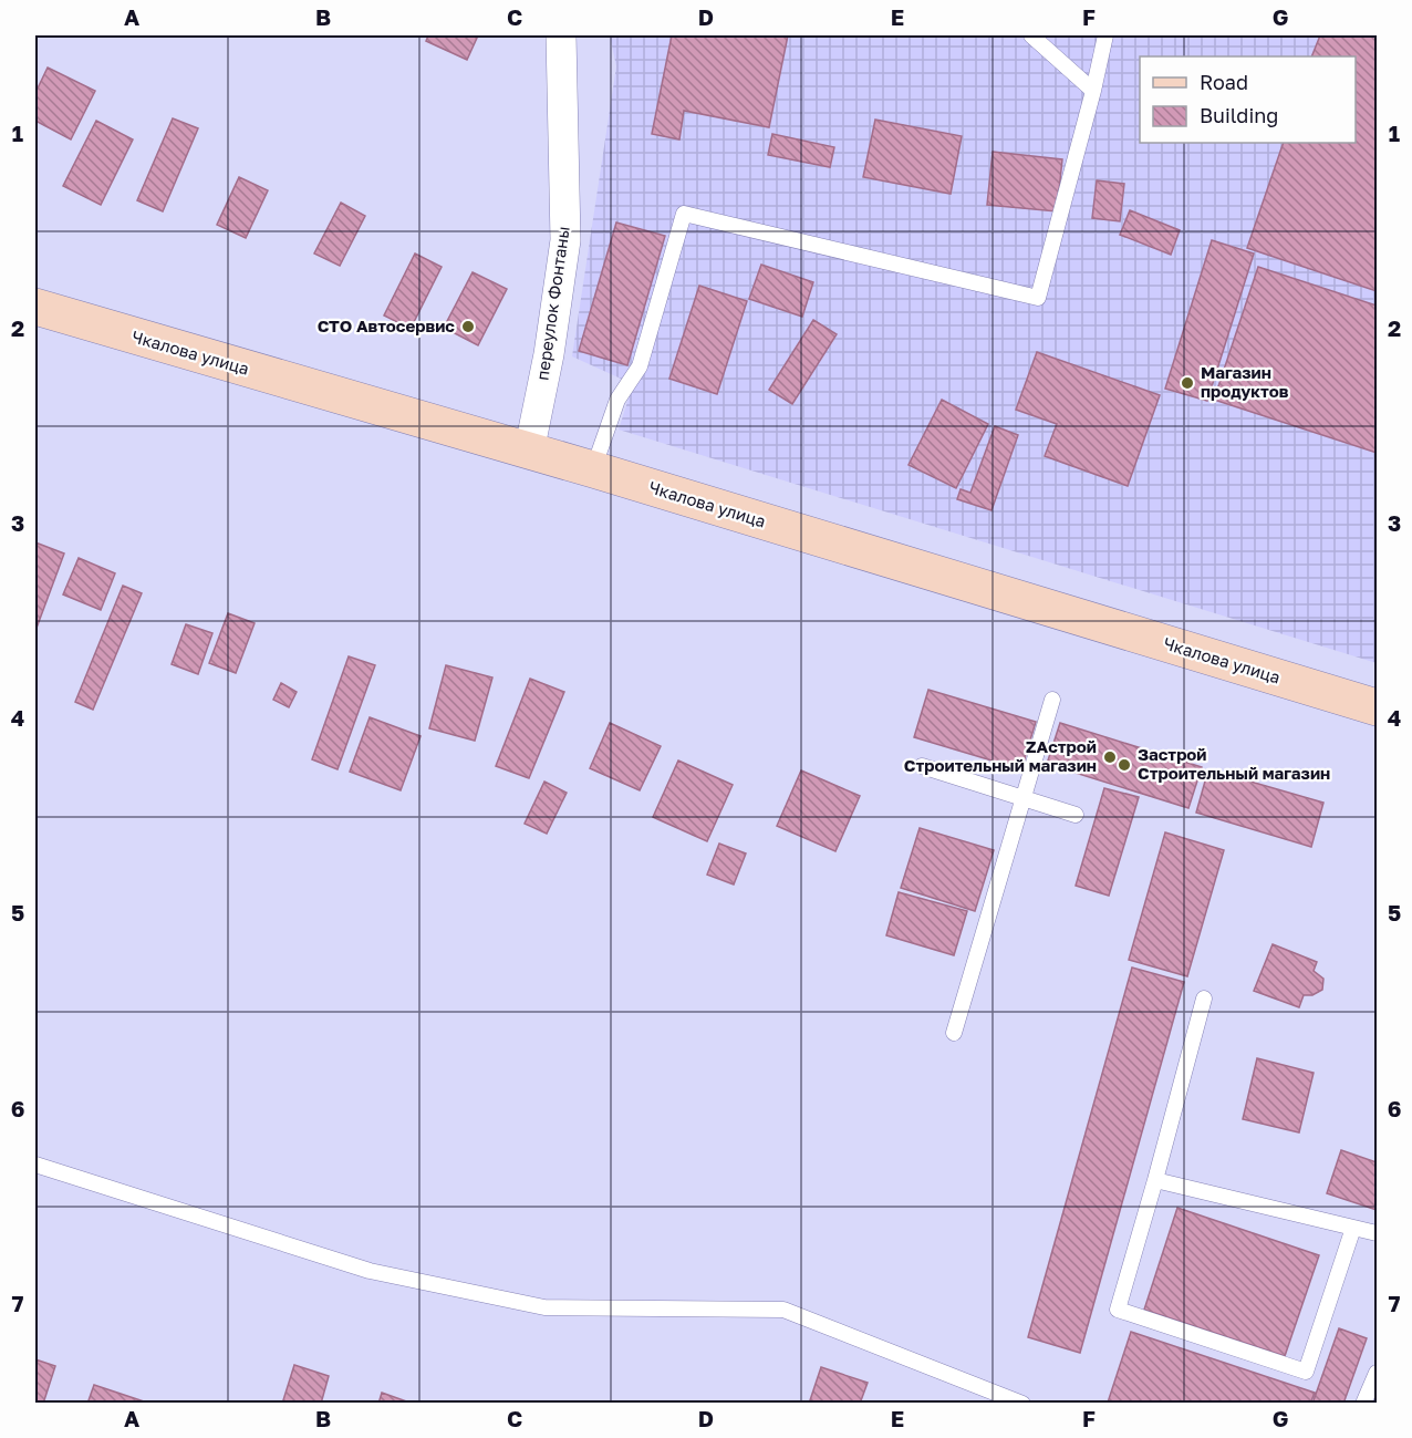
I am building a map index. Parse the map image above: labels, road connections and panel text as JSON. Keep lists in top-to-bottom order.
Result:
{
  "streets": {
    "main road": ["Чкалова улица"],
    "street": ["переулок Фонтаны"]
  },
  "crossings": [
    ["переулок Фонтаны", "Чкалова улица"]
  ],
  "places": [
    "СТО Автосервис",
    "Магазин продуктов",
    "ZAстрой Строительный магазин",
    "Застрой Строительный магазин"
  ],
  "legend": ["Road", "Building"],
  "grid": {
    "columns": [
      "A",
      "B",
      "C",
      "D",
      "E",
      "F",
      "G"
    ],
    "rows": [
      "1",
      "2",
      "3",
      "4",
      "5",
      "6",
      "7"
    ]
  }
}
